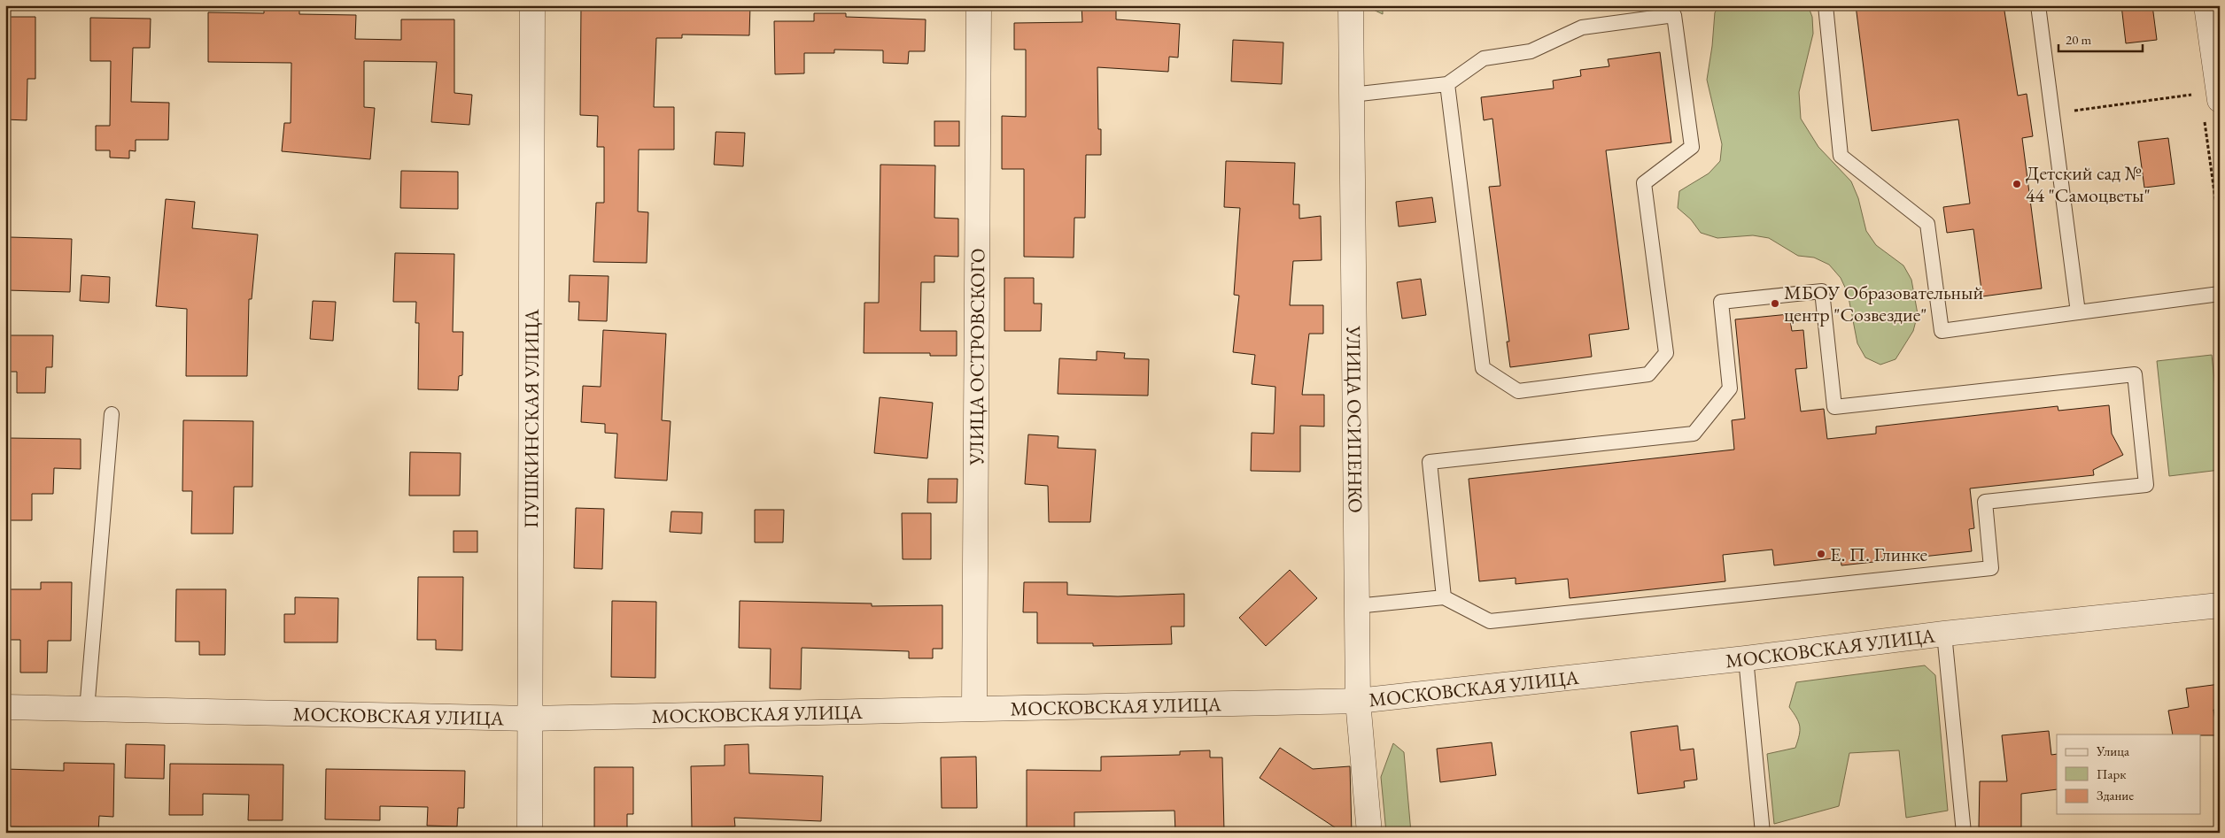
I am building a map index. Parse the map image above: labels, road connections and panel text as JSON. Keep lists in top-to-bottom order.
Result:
{
  "streets": {
    "street": [
      "УЛИЦА ОСТРОВСКОГО",
      "ПУШКИНСКАЯ УЛИЦА",
      "УЛИЦА ОСИПЕНКО",
      "МОСКОВСКАЯ УЛИЦА"
    ]
  },
  "crossings": [
    ["УЛИЦА ОСТРОВСКОГО", "МОСКОВСКАЯ УЛИЦА"],
    ["ПУШКИНСКАЯ УЛИЦА", "МОСКОВСКАЯ УЛИЦА"],
    ["УЛИЦА ОСИПЕНКО", "МОСКОВСКАЯ УЛИЦА"]
  ],
  "places": ["Детский сад № 44 \"Самоцветы\"", "МБОУ Образовательный центр \"Созвездие\"", "Е. П. Глинке"],
  "legend": ["Улица", "Парк", "Здание"],
  "scale_bar": "20 m"
}
